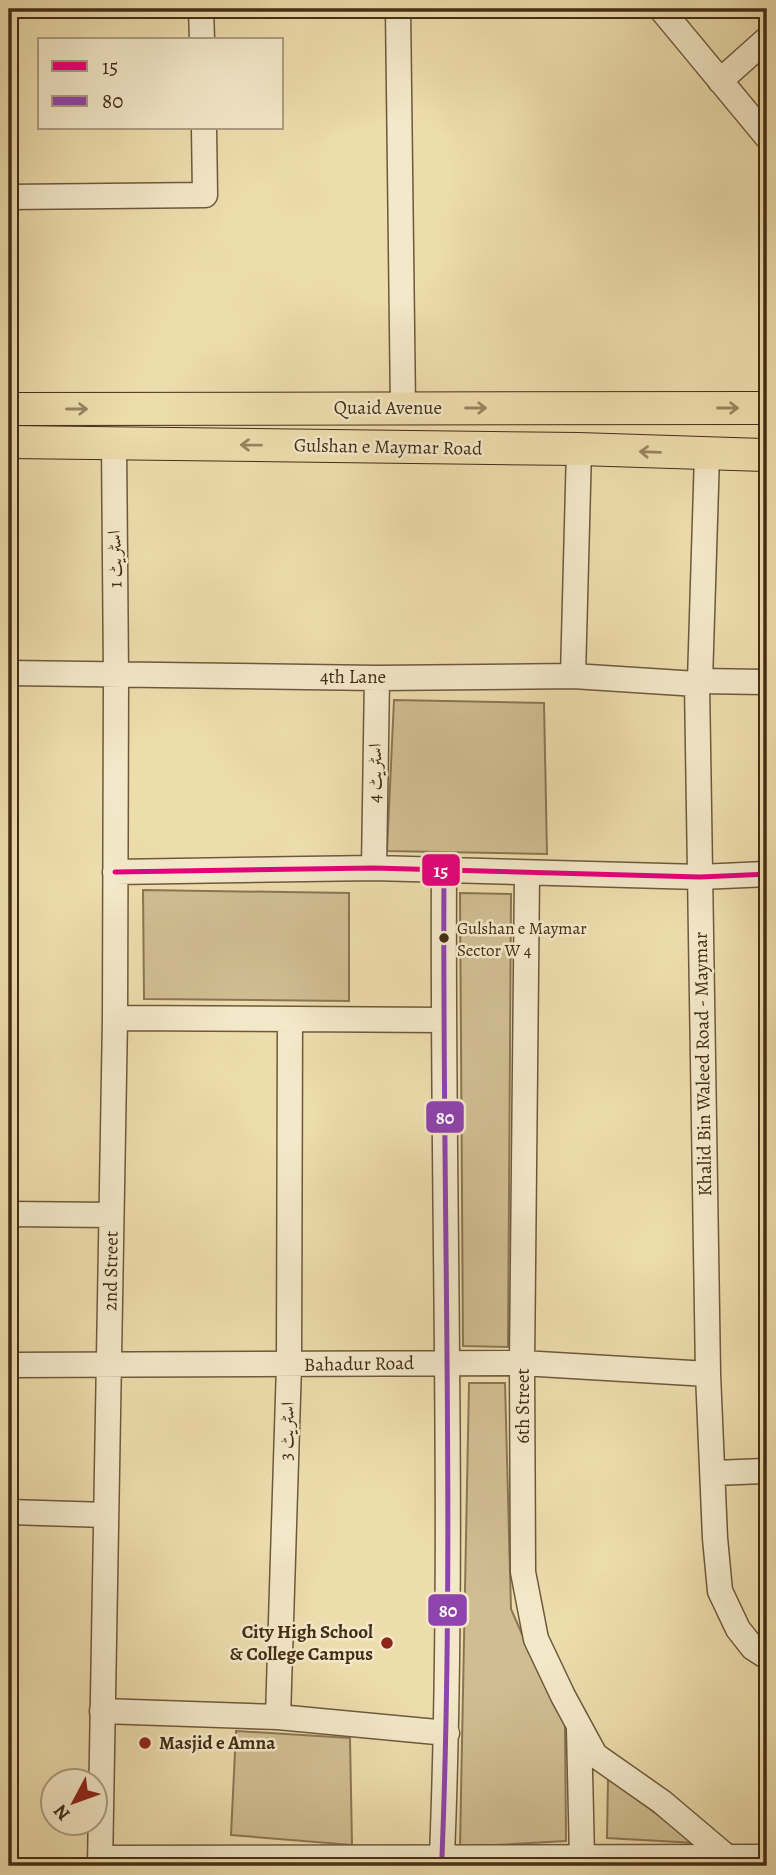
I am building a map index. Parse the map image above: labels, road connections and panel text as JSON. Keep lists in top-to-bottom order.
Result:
{
  "streets": {
    "main road": ["Quaid Avenue", "Gulshan e Maymar Road"],
    "street": [
      "اسٹریٹ 1",
      "4th Lane",
      "اسٹریٹ 4",
      "Khalid Bin Waleed Road - Maymar",
      "2nd Street",
      "Bahadur Road",
      "6th Street",
      "اسٹریٹ 3"
    ]
  },
  "crossings": [
    ["Gulshan e Maymar Road", "اسٹریٹ 1"],
    ["Gulshan e Maymar Road", "Khalid Bin Waleed Road - Maymar"],
    ["اسٹریٹ 1", "4th Lane"],
    ["اسٹریٹ 1", "2nd Street"],
    ["4th Lane", "اسٹریٹ 4"],
    ["4th Lane", "Khalid Bin Waleed Road - Maymar"],
    ["4th Lane", "2nd Street"],
    ["Khalid Bin Waleed Road - Maymar", "Bahadur Road"],
    ["2nd Street", "Bahadur Road"],
    ["Bahadur Road", "6th Street"],
    ["Bahadur Road", "اسٹریٹ 3"]
  ],
  "one_way": ["Quaid Avenue", "Gulshan e Maymar Road"],
  "places": ["Gulshan e Maymar Sector W 4", "City High School & College Campus", "Masjid e Amna"],
  "lines": ["transit line 15", "transit line 80"],
  "legend": ["15", "80"],
  "north": "bottom left"
}
